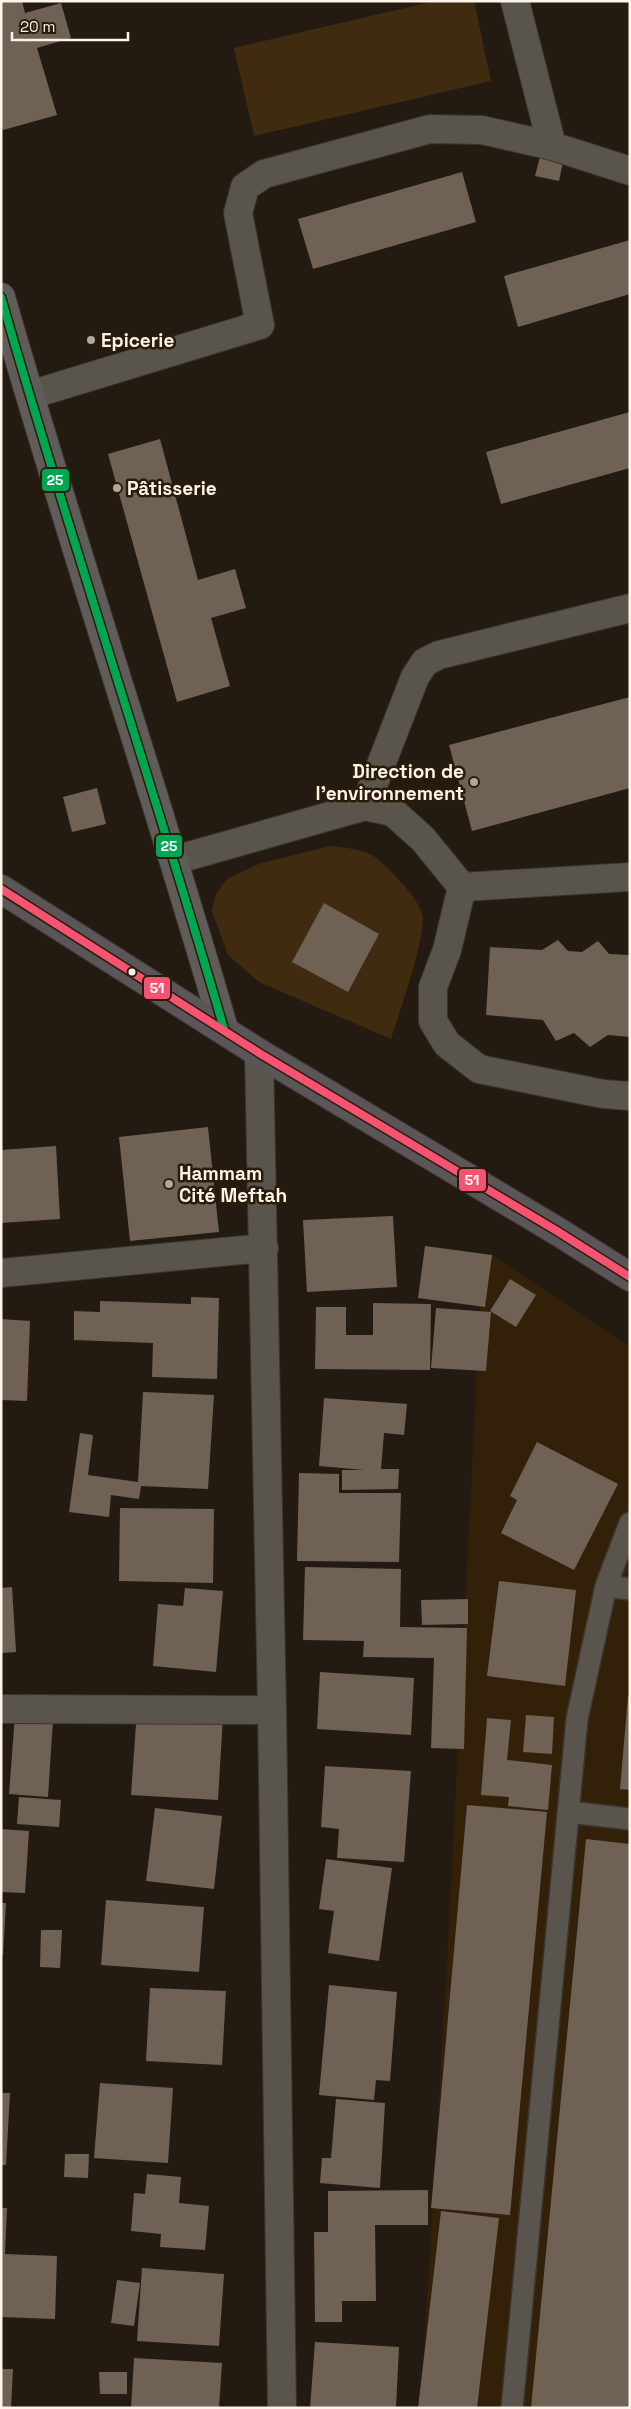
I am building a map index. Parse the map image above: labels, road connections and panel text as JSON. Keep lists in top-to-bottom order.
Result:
{
  "places": [
    "Epicerie",
    "Pâtisserie",
    "Direction de l'environnement",
    "Hammam Cité Meftah"
  ],
  "lines": ["transit line 25", "transit line 51"],
  "scale_bar": "20 m"
}
